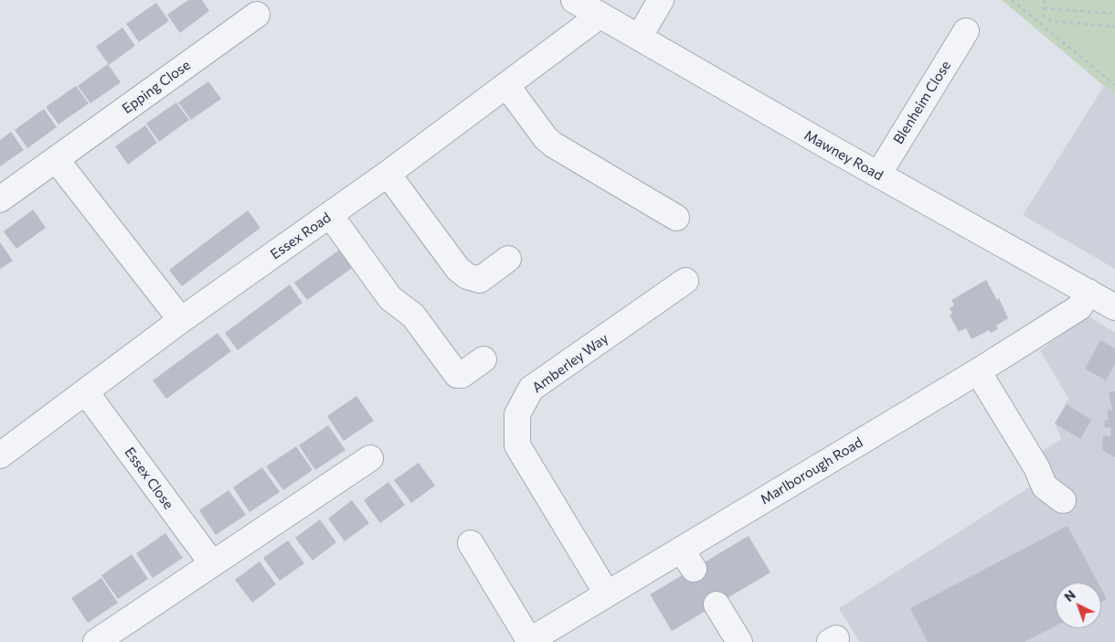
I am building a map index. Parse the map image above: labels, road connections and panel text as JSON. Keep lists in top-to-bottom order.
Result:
{
  "streets": {
    "street": [
      "Epping Close",
      "Blenheim Close",
      "Mawney Road",
      "Essex Road",
      "Amberley Way",
      "Marlborough Road",
      "Essex Close"
    ]
  },
  "crossings": [
    ["Blenheim Close", "Mawney Road"],
    ["Mawney Road", "Essex Road"],
    ["Mawney Road", "Marlborough Road"],
    ["Essex Road", "Essex Close"],
    ["Amberley Way", "Marlborough Road"]
  ],
  "north": "top left"
}
